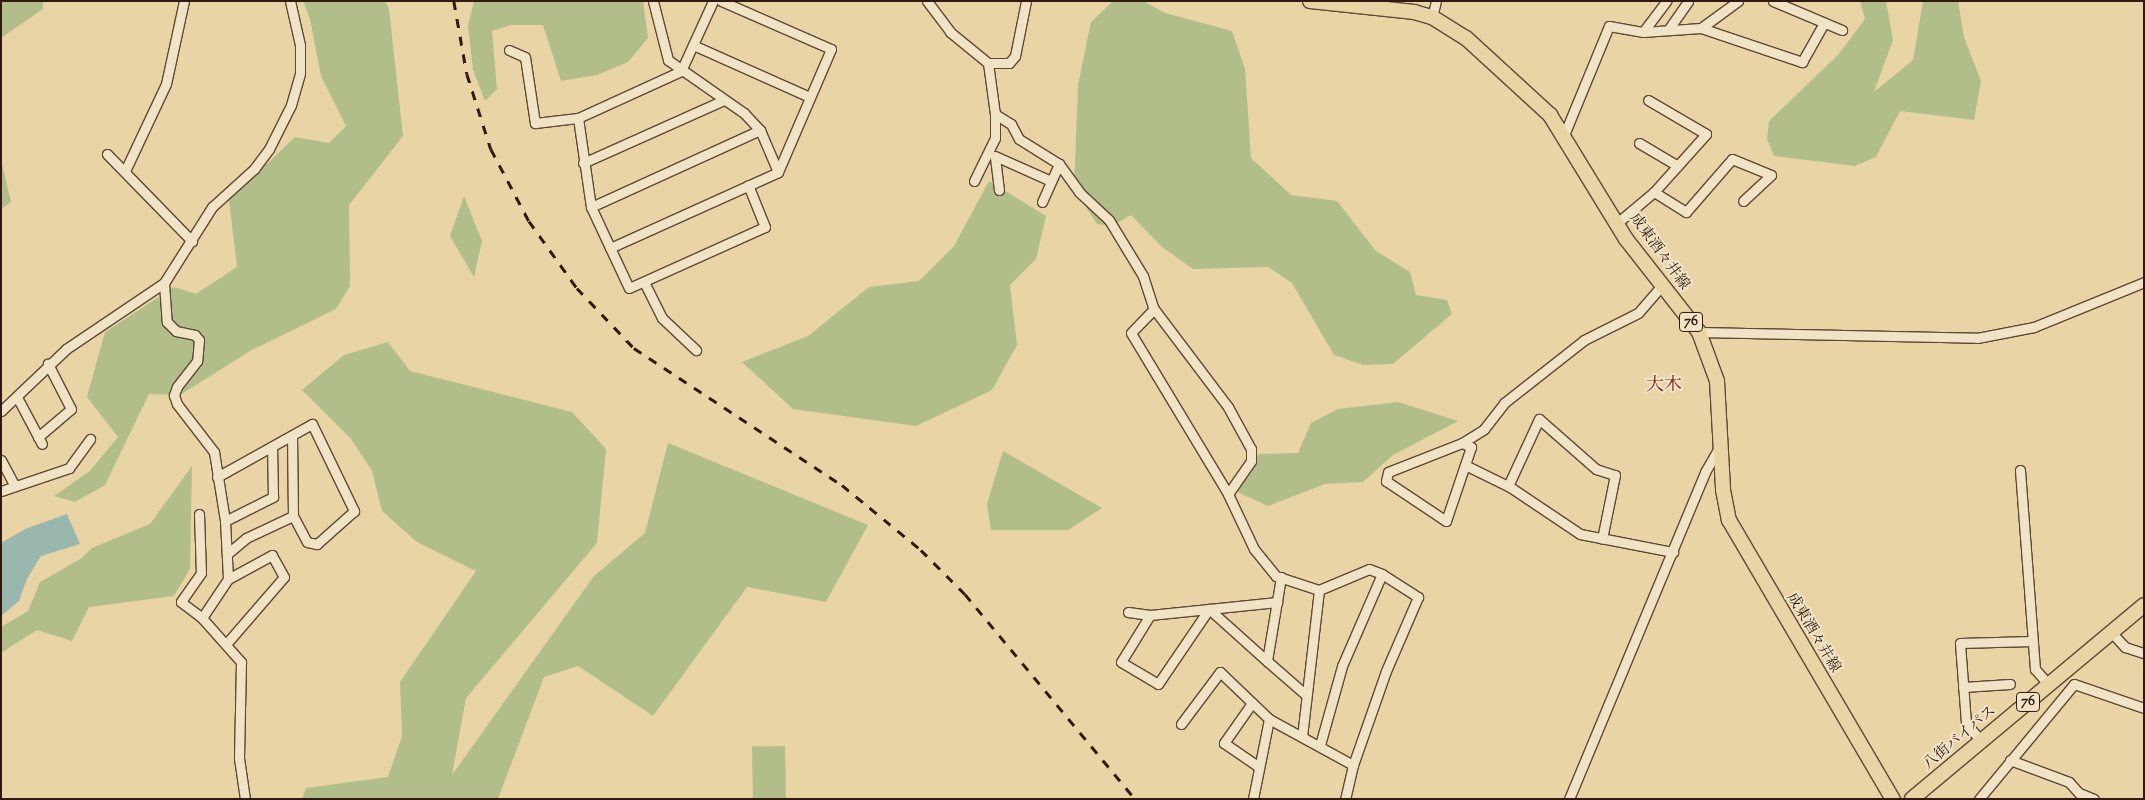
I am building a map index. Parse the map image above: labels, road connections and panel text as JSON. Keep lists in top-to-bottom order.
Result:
{
  "streets": {
    "main road": ["成東酒々井線", "76", "八街バイパス"]
  },
  "districts": ["大木"]
}
